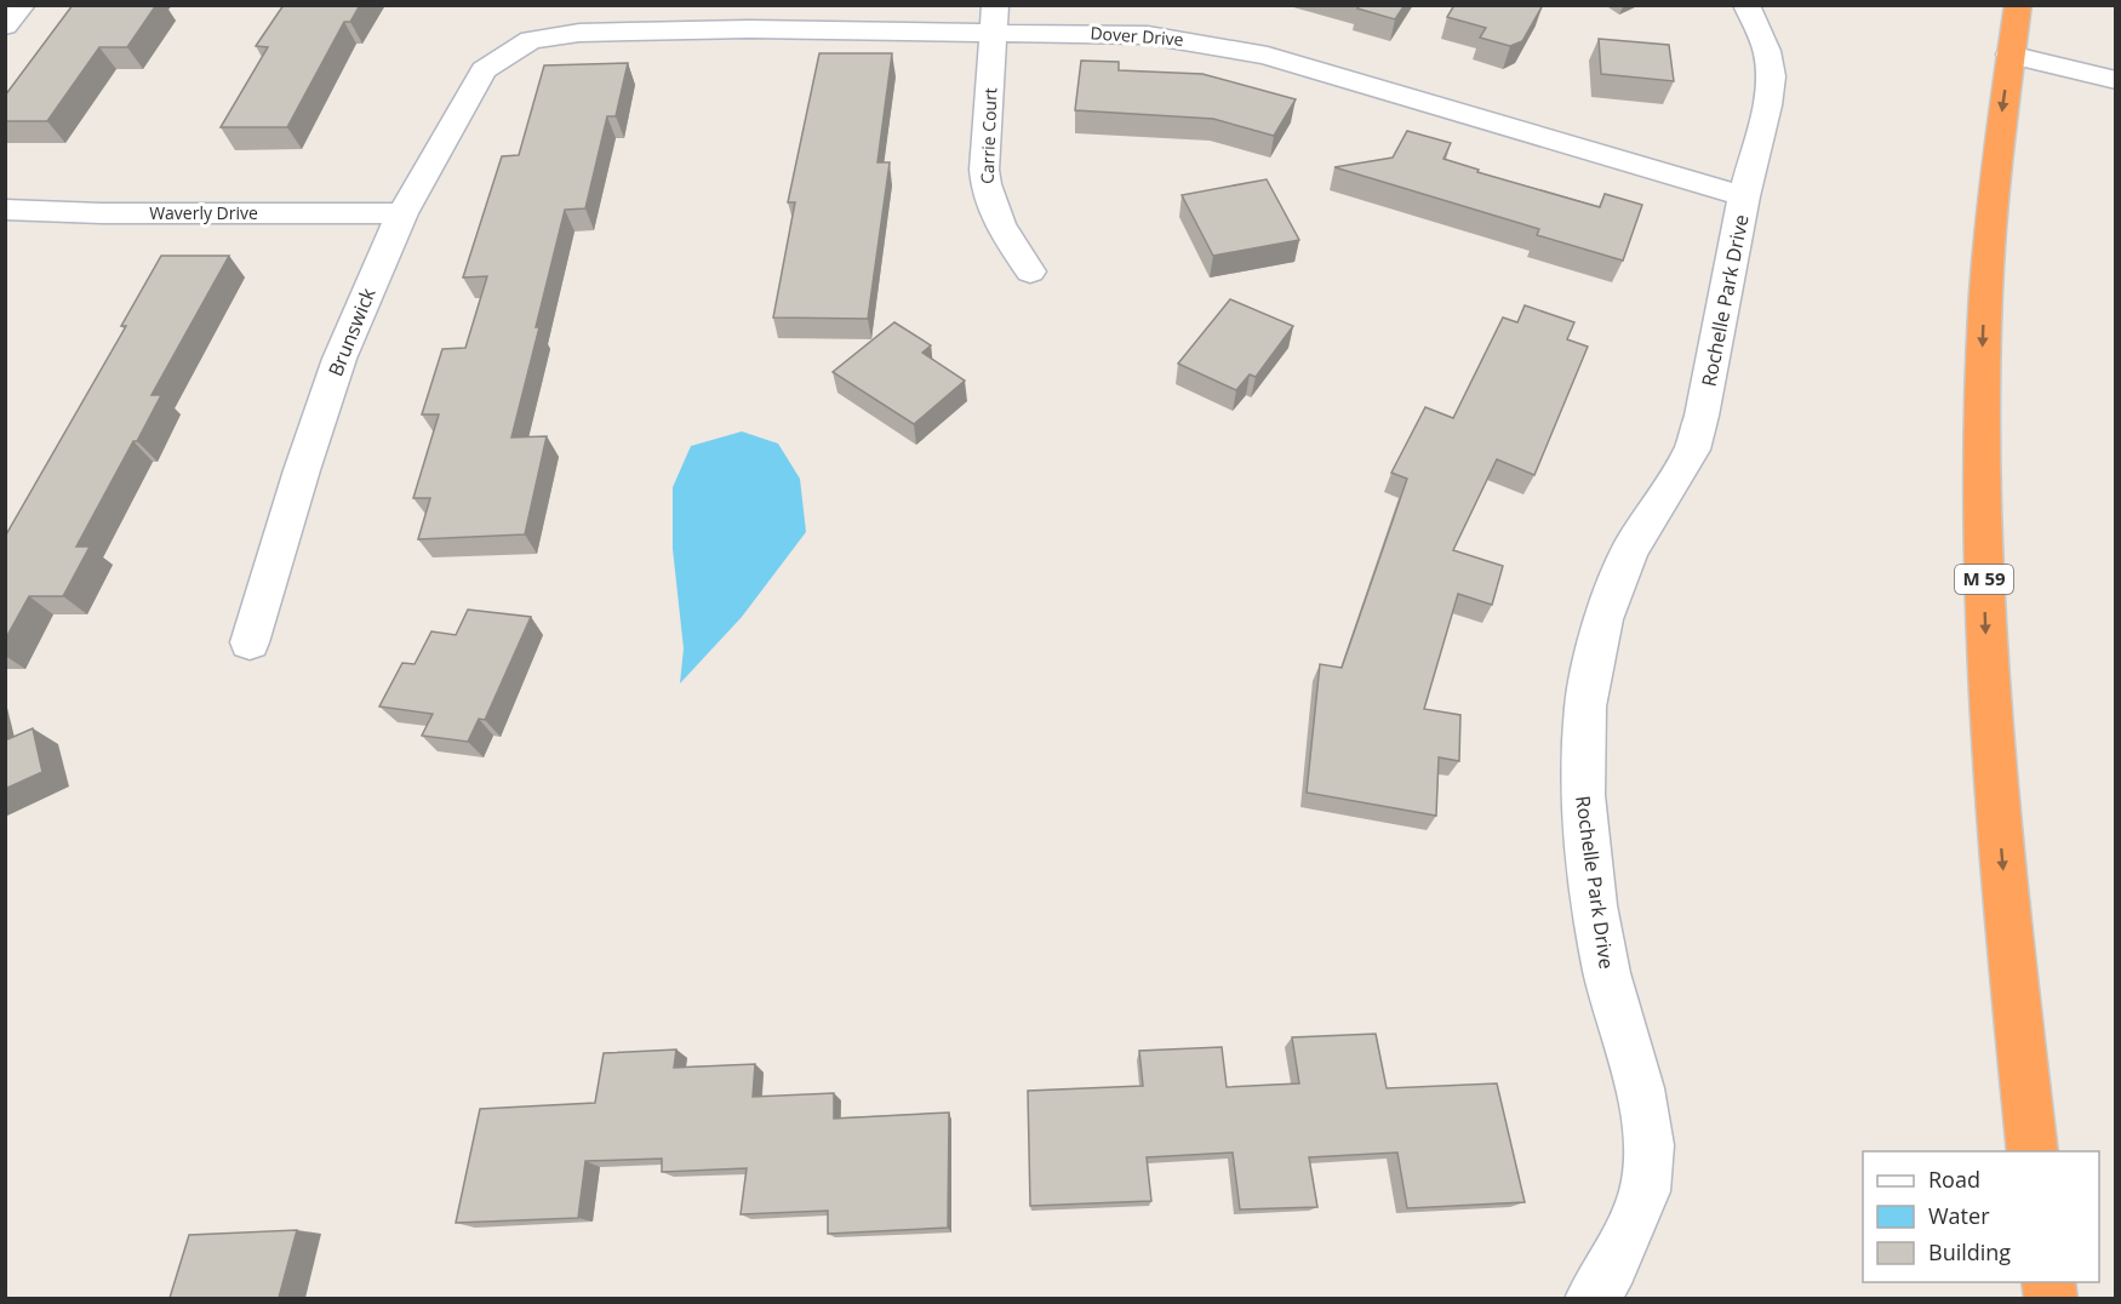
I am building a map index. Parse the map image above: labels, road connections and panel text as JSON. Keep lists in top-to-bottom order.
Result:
{
  "streets": {
    "highway": ["M 59"],
    "street": [
      "Dover Drive",
      "Carrie Court",
      "Waverly Drive",
      "Rochelle Park Drive",
      "Brunswick"
    ]
  },
  "crossings": [
    ["Dover Drive", "Carrie Court"],
    ["Dover Drive", "Rochelle Park Drive"],
    ["Dover Drive", "Brunswick"],
    ["Waverly Drive", "Brunswick"]
  ],
  "legend": ["Road", "Water", "Building"]
}
